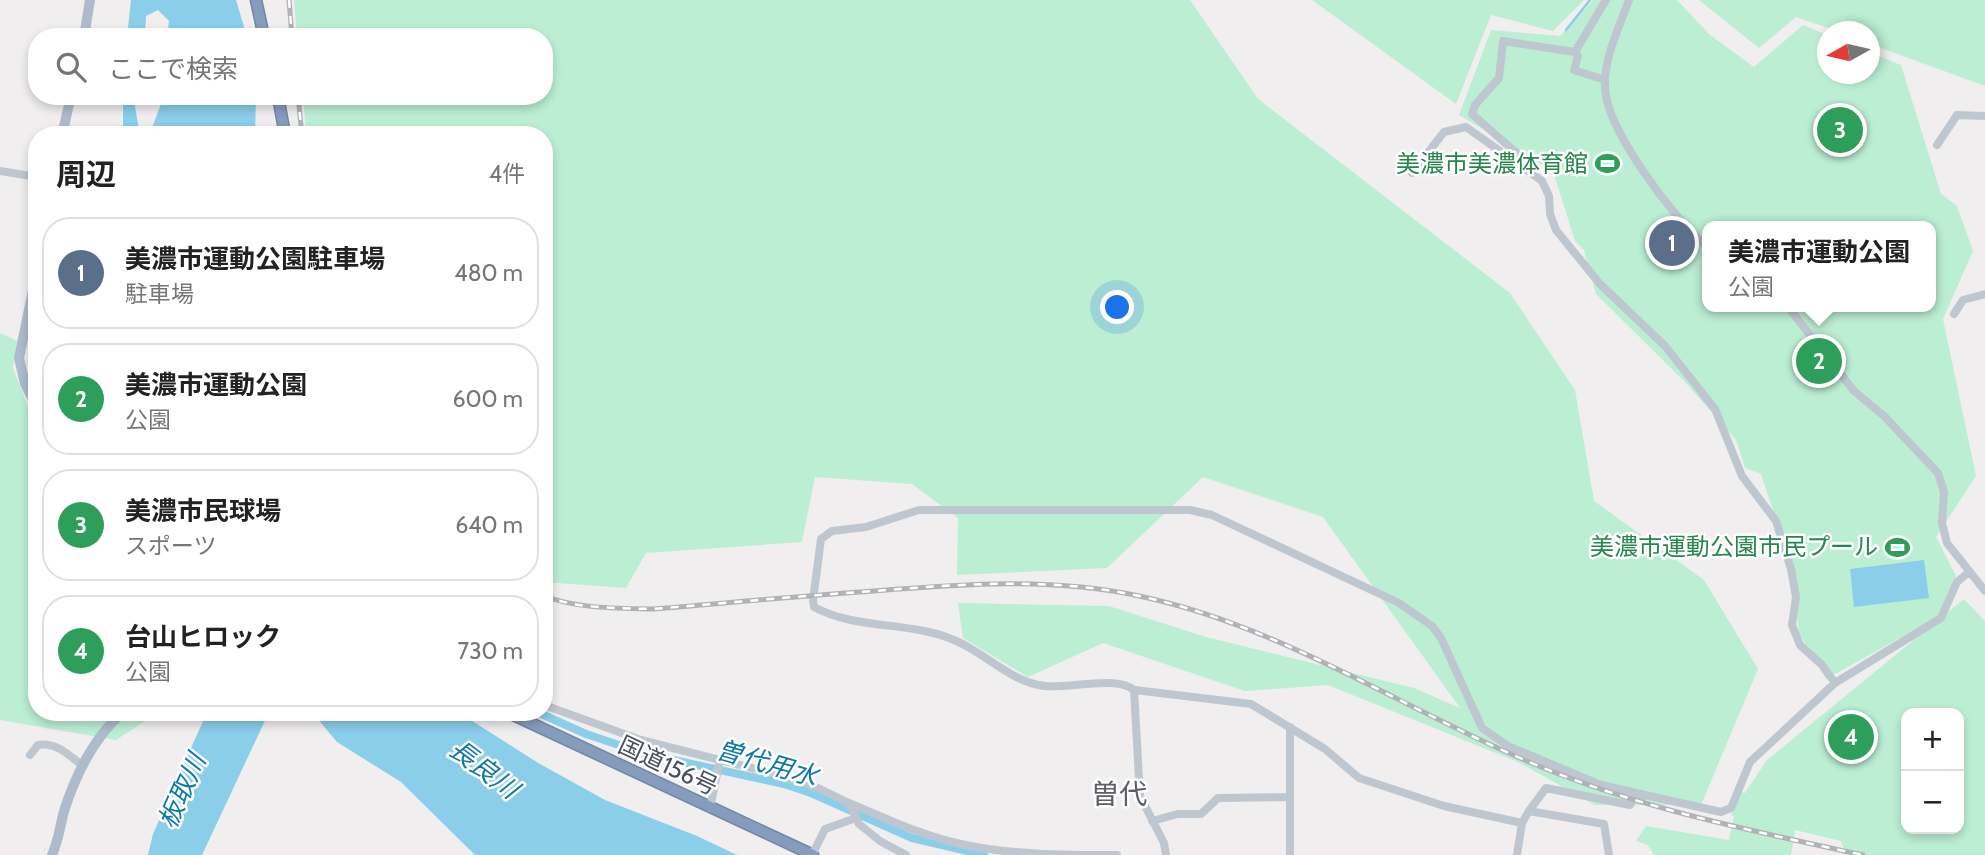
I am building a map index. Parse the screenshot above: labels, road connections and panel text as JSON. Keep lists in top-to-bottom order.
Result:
{
  "streets": {
    "highway": ["国道156号"]
  },
  "districts": ["曽代"],
  "water": ["曽代用水", "長良川", "板取川"],
  "places": {
    "sports": ["美濃市美濃体育館", "美濃市運動公園市民プール"]
  },
  "north": "left",
  "page": {
    "search": "ここで検索",
    "pins": [
      "3",
      "1",
      "2",
      "4"
    ],
    "heading": ["周辺", "4件"],
    "list": [
      {
        "mark": "1",
        "name": "美濃市運動公園駐車場",
        "note": "駐車場",
        "value": "480 m"
      },
      {
        "mark": "2",
        "name": "美濃市運動公園",
        "note": "公園",
        "value": "600 m"
      },
      {
        "mark": "3",
        "name": "美濃市民球場",
        "note": "スポーツ",
        "value": "640 m"
      },
      {
        "mark": "4",
        "name": "台山ヒロック",
        "note": "公園",
        "value": "730 m"
      }
    ],
    "popup": ["美濃市運動公園", "公園"],
    "map_buttons": ["+", "−"]
  }
}
